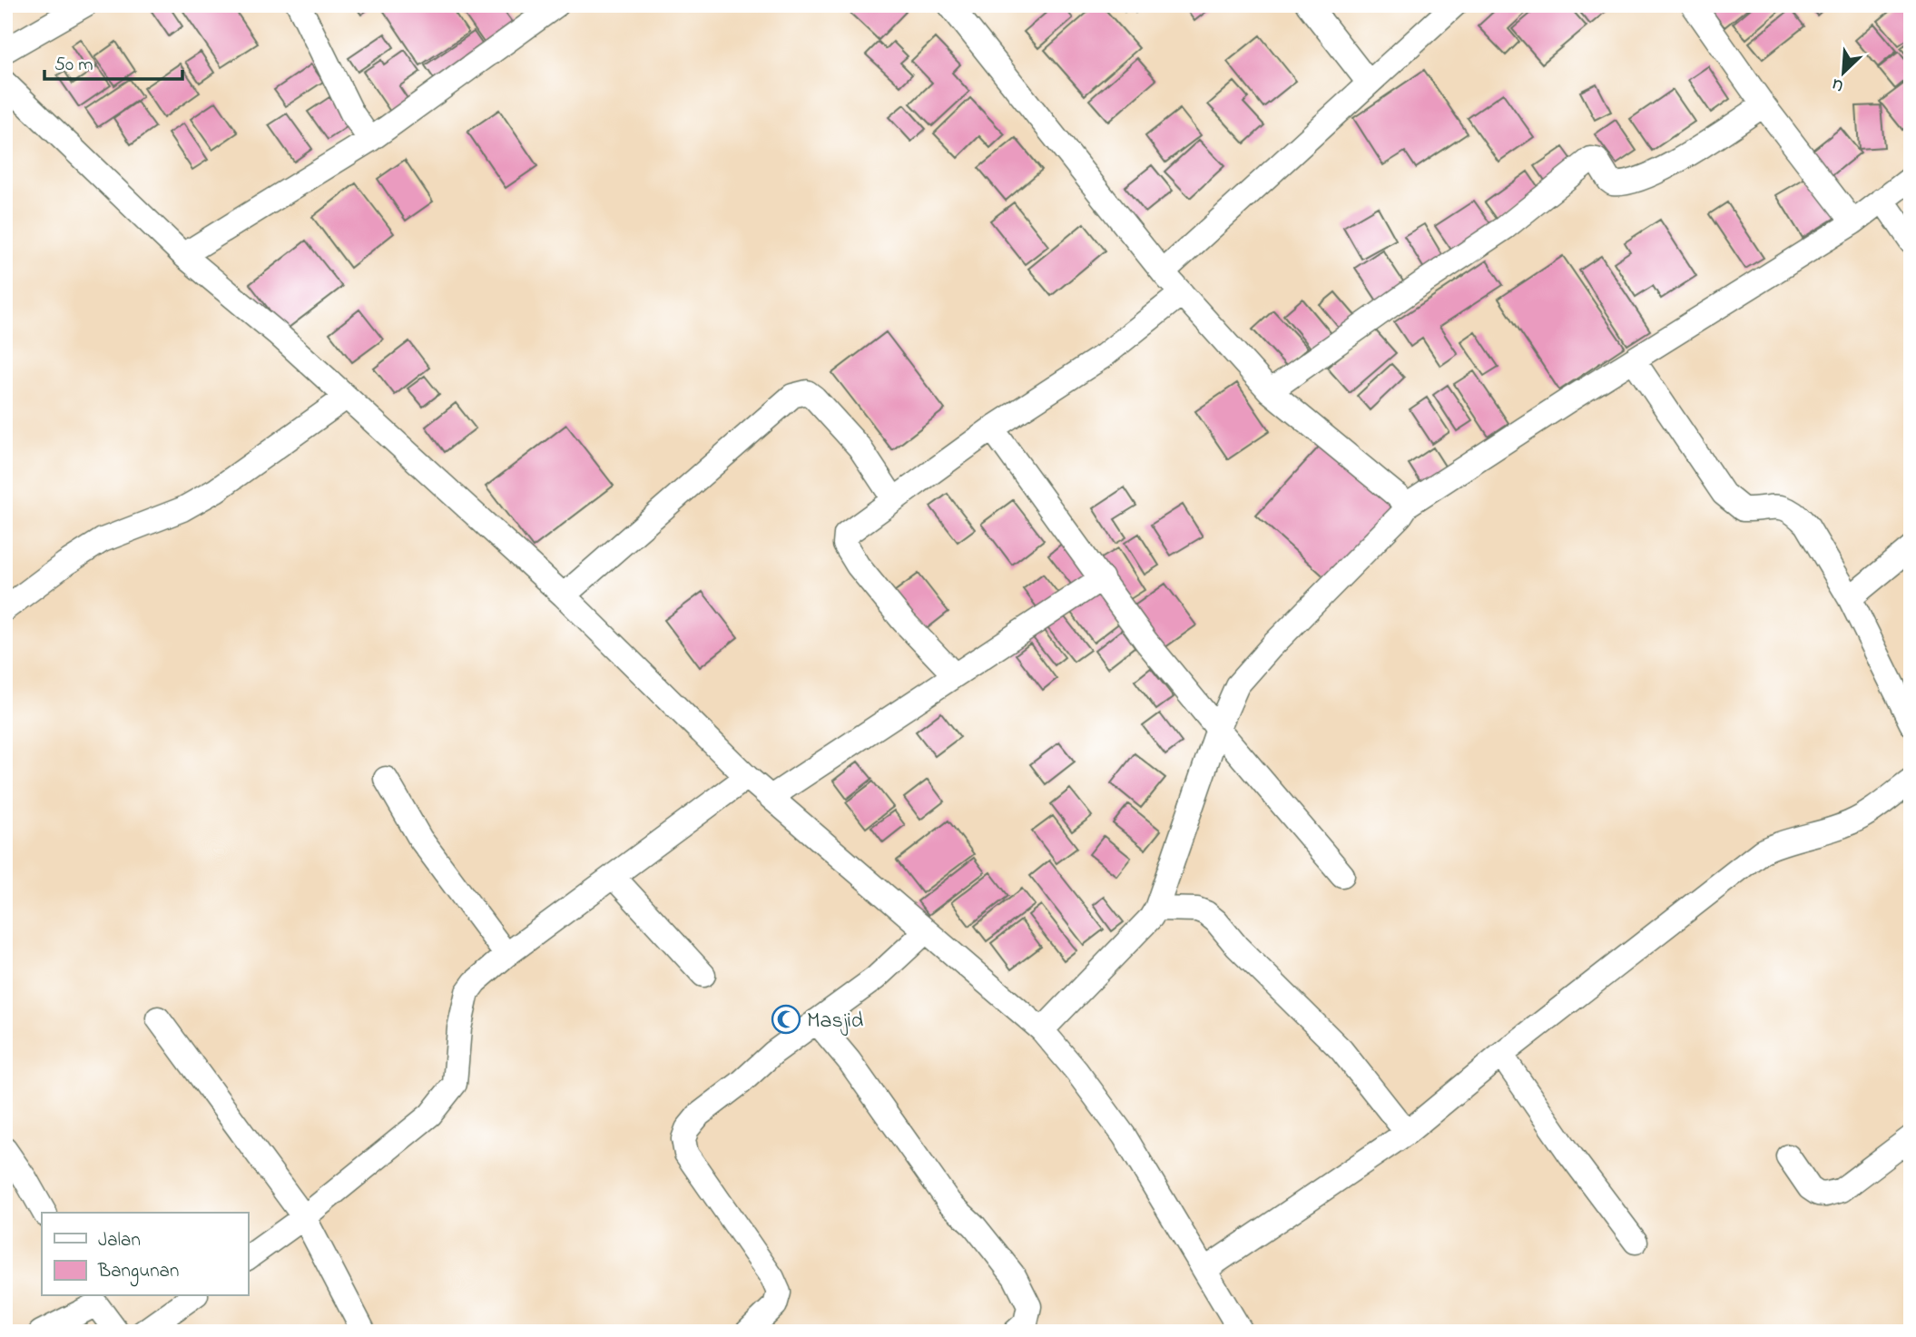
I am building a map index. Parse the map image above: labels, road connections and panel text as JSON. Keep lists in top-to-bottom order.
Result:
{
  "places": {
    "mosque": ["Masjid"]
  },
  "legend": ["Jalan", "Bangunan"],
  "scale_bar": "50 m",
  "north": "bottom left"
}
